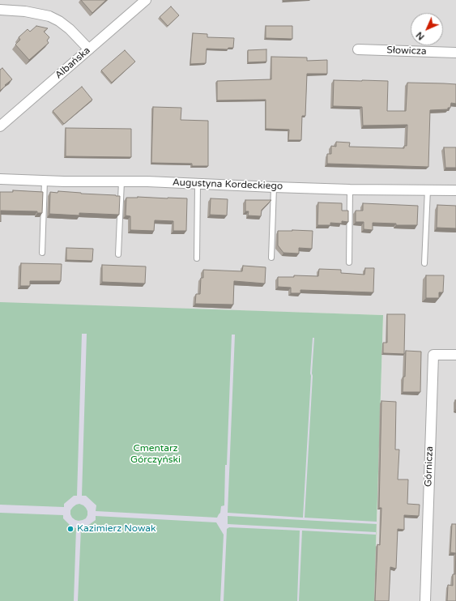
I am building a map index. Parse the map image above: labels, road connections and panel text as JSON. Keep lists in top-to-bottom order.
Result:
{
  "streets": {
    "street": [
      "Słowicza",
      "Albańska",
      "Augustyna Kordeckiego",
      "Górnicza"
    ]
  },
  "parks": ["Cmentarz Górczyński"],
  "places": ["Kazimierz Nowak"],
  "north": "bottom left"
}
